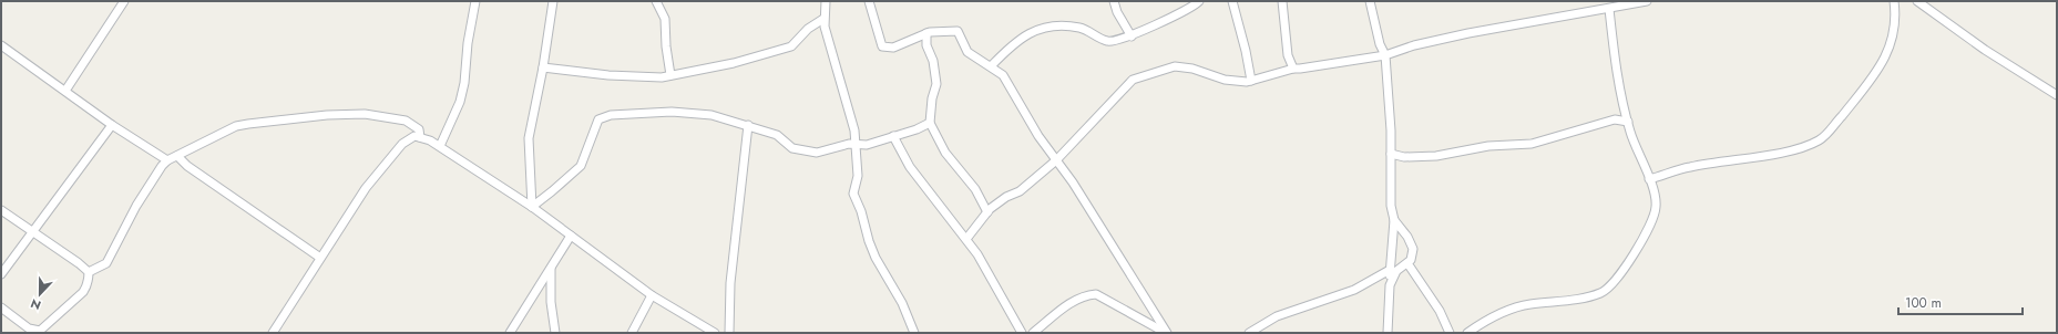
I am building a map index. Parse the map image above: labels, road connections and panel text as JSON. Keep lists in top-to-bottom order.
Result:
{
  "scale_bar": "100 m",
  "north": "bottom"
}
